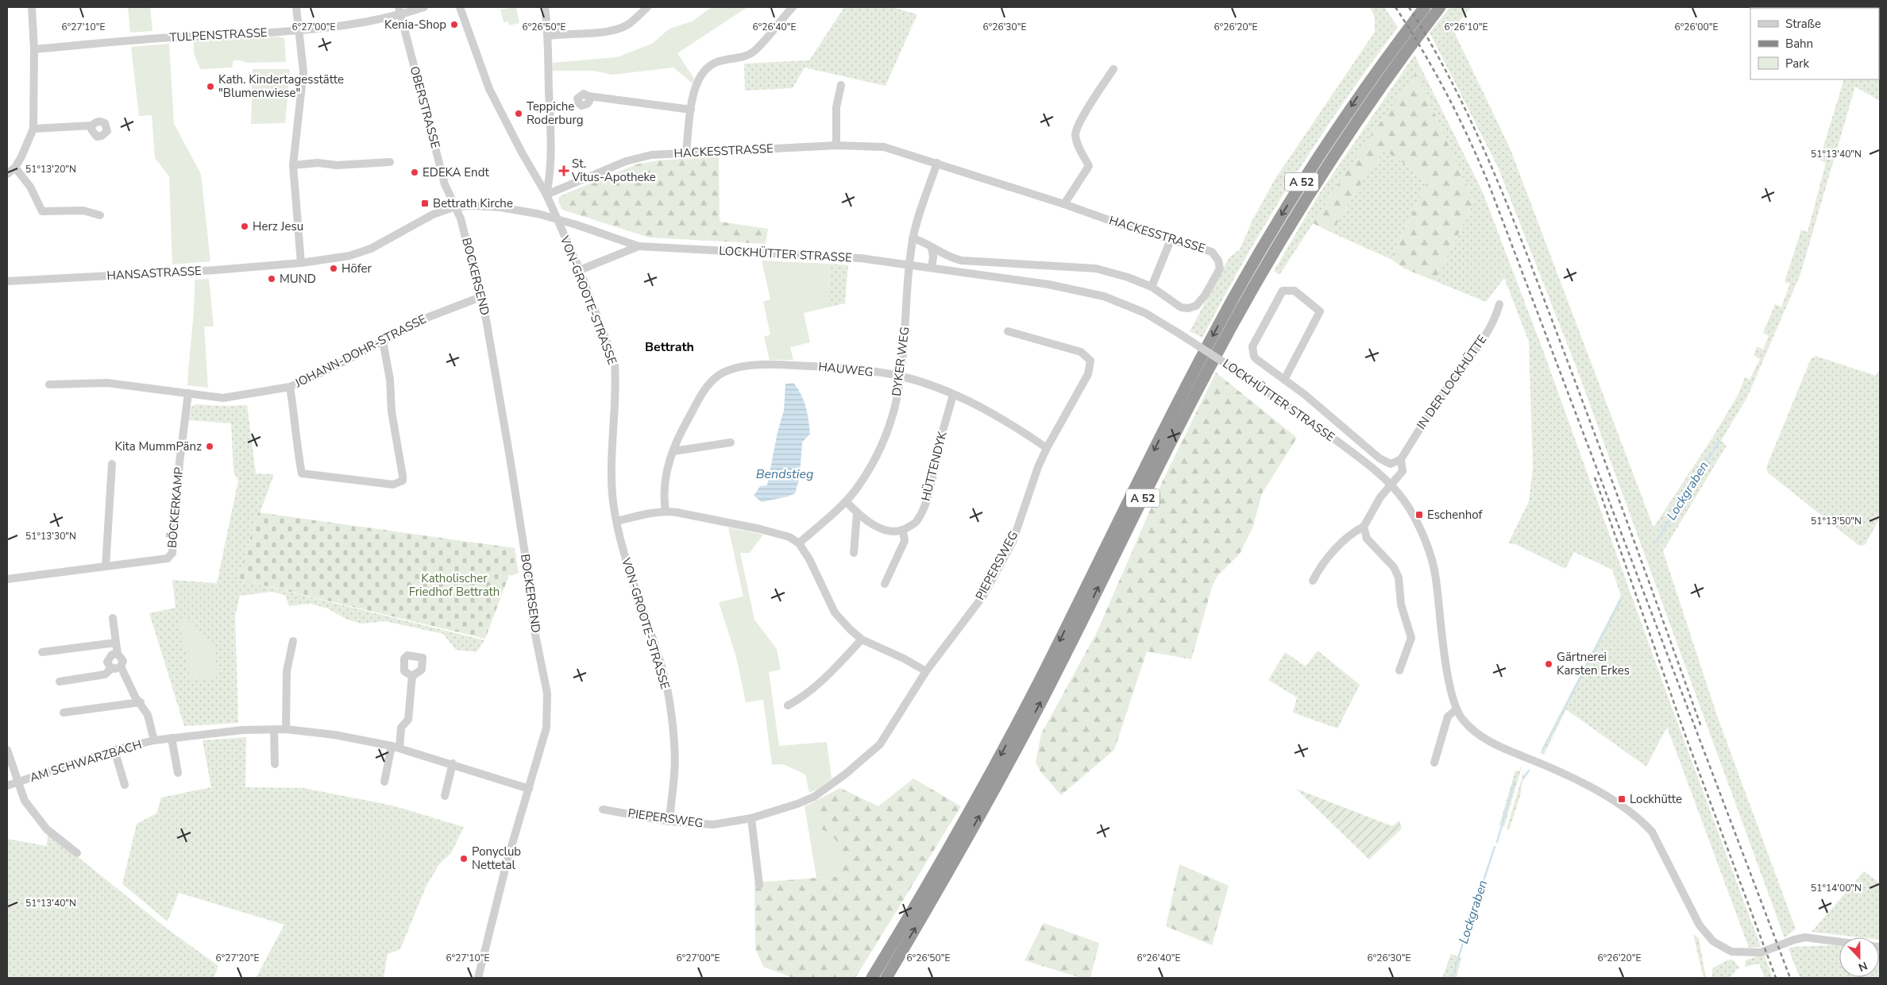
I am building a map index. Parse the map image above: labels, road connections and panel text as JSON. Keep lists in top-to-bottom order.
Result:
{
  "streets": {
    "highway": ["A 52"],
    "street": [
      "TULPENSTRASSE",
      "OBERSTRASSE",
      "HACKESSTRASSE",
      "LOCKHÜTTER STRASSE",
      "HANSASTRASSE",
      "BOCKERSEND",
      "VON-GROOTE-STRASSE",
      "JOHANN-DOHR-STRASSE",
      "DYKER WEG",
      "HAUWEG",
      "IN DER LOCKHÜTTE",
      "HÜTTENDYK",
      "BÖCKERKAMP",
      "PIEPERSWEG",
      "AM SCHWARZBACH"
    ]
  },
  "crossings": [
    ["TULPENSTRASSE", "OBERSTRASSE"],
    ["OBERSTRASSE", "HANSASTRASSE"],
    ["OBERSTRASSE", "BOCKERSEND"],
    ["HACKESSTRASSE", "VON-GROOTE-STRASSE"],
    ["LOCKHÜTTER STRASSE", "HANSASTRASSE"],
    ["LOCKHÜTTER STRASSE", "VON-GROOTE-STRASSE"],
    ["LOCKHÜTTER STRASSE", "DYKER WEG"],
    ["LOCKHÜTTER STRASSE", "IN DER LOCKHÜTTE"],
    ["HANSASTRASSE", "BOCKERSEND"],
    ["HANSASTRASSE", "VON-GROOTE-STRASSE"],
    ["BOCKERSEND", "JOHANN-DOHR-STRASSE"],
    ["BOCKERSEND", "AM SCHWARZBACH"],
    ["VON-GROOTE-STRASSE", "PIEPERSWEG"],
    ["JOHANN-DOHR-STRASSE", "BÖCKERKAMP"],
    ["DYKER WEG", "HAUWEG"],
    ["HAUWEG", "HÜTTENDYK"],
    ["HAUWEG", "PIEPERSWEG"]
  ],
  "districts": ["Bettrath"],
  "water": ["Bendstieg", "Lockgraben"],
  "parks": ["Katholischer Friedhof Bettrath"],
  "places": {
    "other": [
      "Kenia-Shop",
      "Kath. Kindertagesstätte \"Blumenwiese\"",
      "Teppiche Roderburg",
      "EDEKA Endt",
      "Herz Jesu",
      "Höfer",
      "MUND",
      "Kita MummPänz",
      "Gärtnerei Karsten Erkes",
      "Ponyclub Nettetal"
    ],
    "health": ["St. Vitus-Apotheke"],
    "transit": ["Bettrath Kirche", "Eschenhof", "Lockhütte"]
  },
  "legend": ["Straße", "Bahn", "Park"],
  "north": "bottom",
  "coordinates": [
    "6°27'10\"E",
    "6°27'00\"E",
    "6°26'50\"E",
    "6°26'40\"E",
    "6°26'20\"E",
    "6°26'10\"E",
    "6°26'00\"E",
    "6°26'30\"E",
    "51°13'40\"N",
    "51°13'20\"N",
    "51°13'50\"N",
    "51°13'30\"N",
    "51°14'00\"N",
    "6°27'20\"E"
  ]
}
